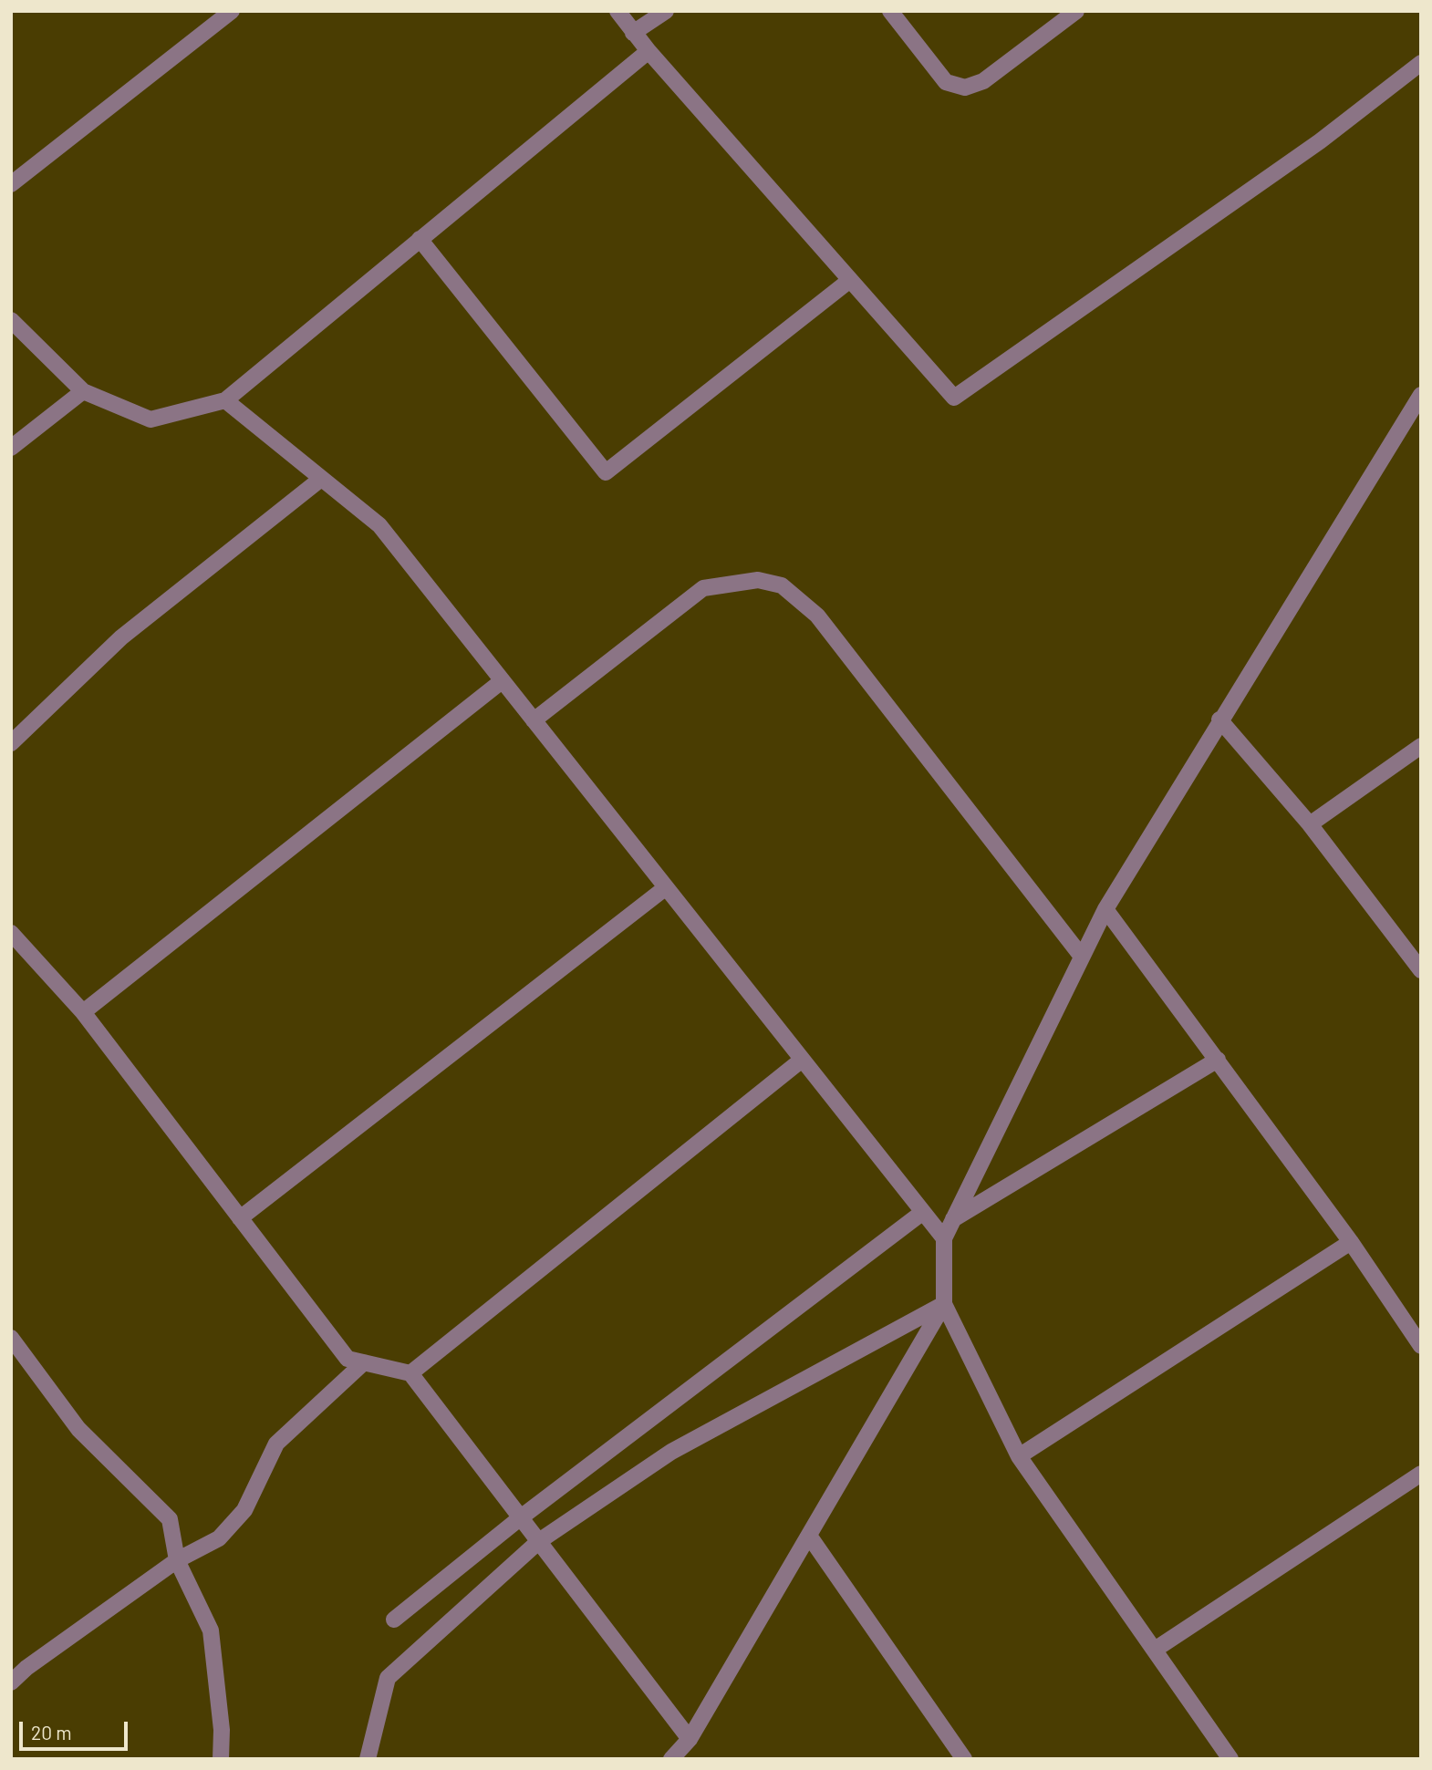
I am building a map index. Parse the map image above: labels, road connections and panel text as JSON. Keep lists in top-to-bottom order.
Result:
{
  "scale_bar": "20 m"
}
